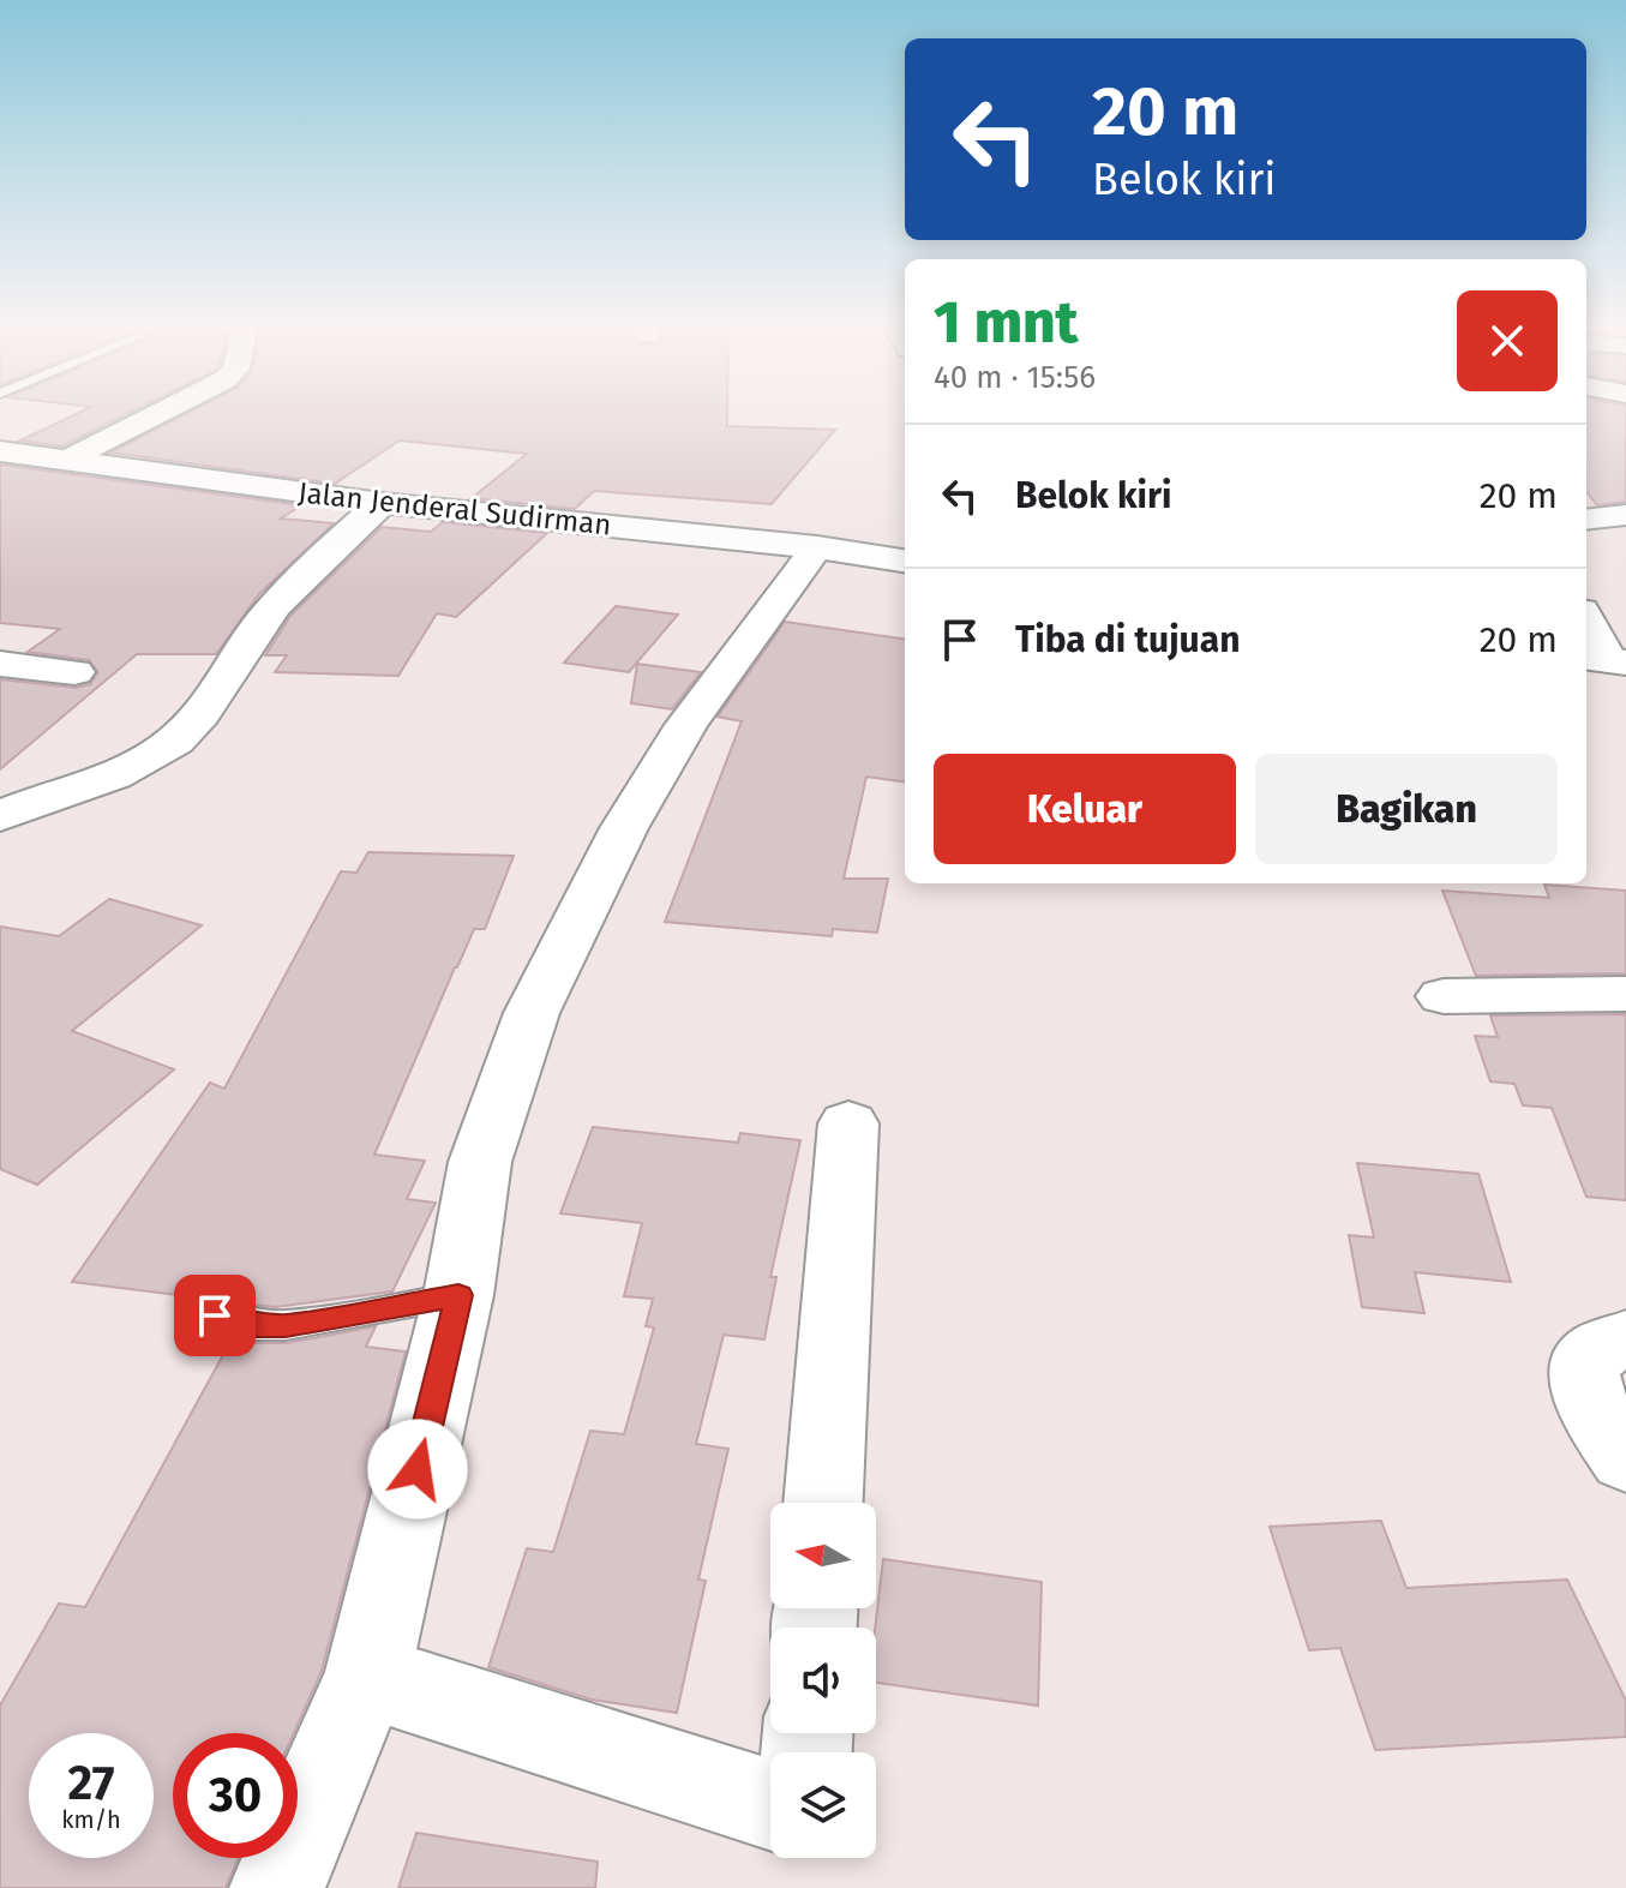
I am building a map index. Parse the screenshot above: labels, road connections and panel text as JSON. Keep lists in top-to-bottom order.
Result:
{
  "streets": {
    "street": ["Jalan Jenderal Sudirman"]
  },
  "north": "left",
  "page": {
    "turn": ["20 m", "Belok kiri"],
    "heading": ["1 mnt", "40 m · 15:56"],
    "list": [
      {
        "name": "Belok kiri",
        "value": "20 m"
      },
      {
        "name": "Tiba di tujuan",
        "value": "20 m"
      }
    ],
    "buttons": ["Keluar", "Bagikan"],
    "speed": "27 km/h",
    "limit": "30"
  }
}
